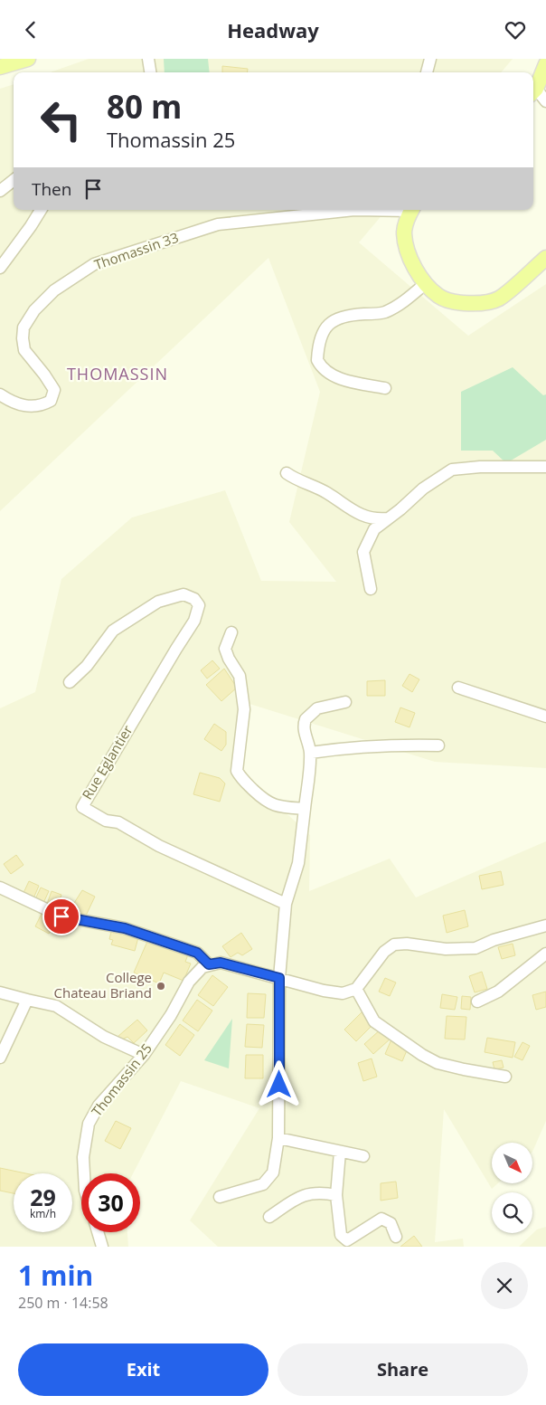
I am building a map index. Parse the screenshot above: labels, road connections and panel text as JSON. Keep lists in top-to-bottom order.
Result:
{
  "streets": {
    "street": ["Thomassin 33", "Rue Eglantier", "Thomassin 25"]
  },
  "districts": ["THOMASSIN"],
  "places": ["College Chateau Briand"],
  "north": "bottom right",
  "page": {
    "header": "Headway",
    "turn": ["80 m", "Thomassin 25"],
    "then": "Then",
    "speed": "29 km/h",
    "limit": "30",
    "heading": ["1 min", "250 m · 14:58"],
    "buttons": ["Exit", "Share"]
  }
}
